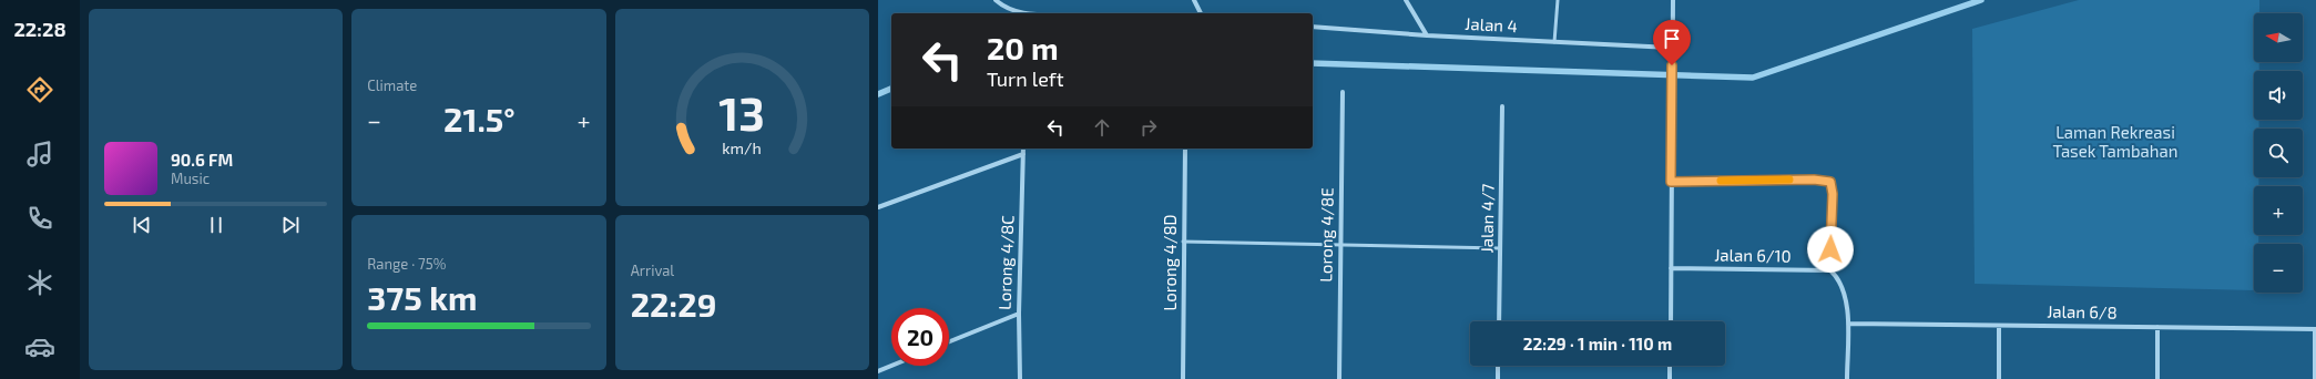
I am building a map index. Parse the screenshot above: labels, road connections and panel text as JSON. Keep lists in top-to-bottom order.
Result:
{
  "streets": {
    "street": [
      "Jalan 4",
      "Jalan 4/7",
      "Lorong 4/8E",
      "Jalan 6/10",
      "Lorong 4/8C",
      "Lorong 4/8D",
      "Jalan 6/8"
    ]
  },
  "parks": ["Laman Rekreasi Tasek Tambahan"],
  "north": "left",
  "page": {
    "tabs": "22:28",
    "tile": [
      "Climate",
      ["Range · 75%", "375 km"],
      ["Arrival", "22:29"]
    ],
    "map_buttons": ["+", "−"],
    "turn": ["20 m", "Turn left"],
    "heat": ["−", "21.5°", "+"],
    "song": ["90.6 FM", "Music"],
    "limit": "20",
    "trip": "22:29 · 1 min · 110 m",
    "gauge": ["13", "km/h"]
  }
}
